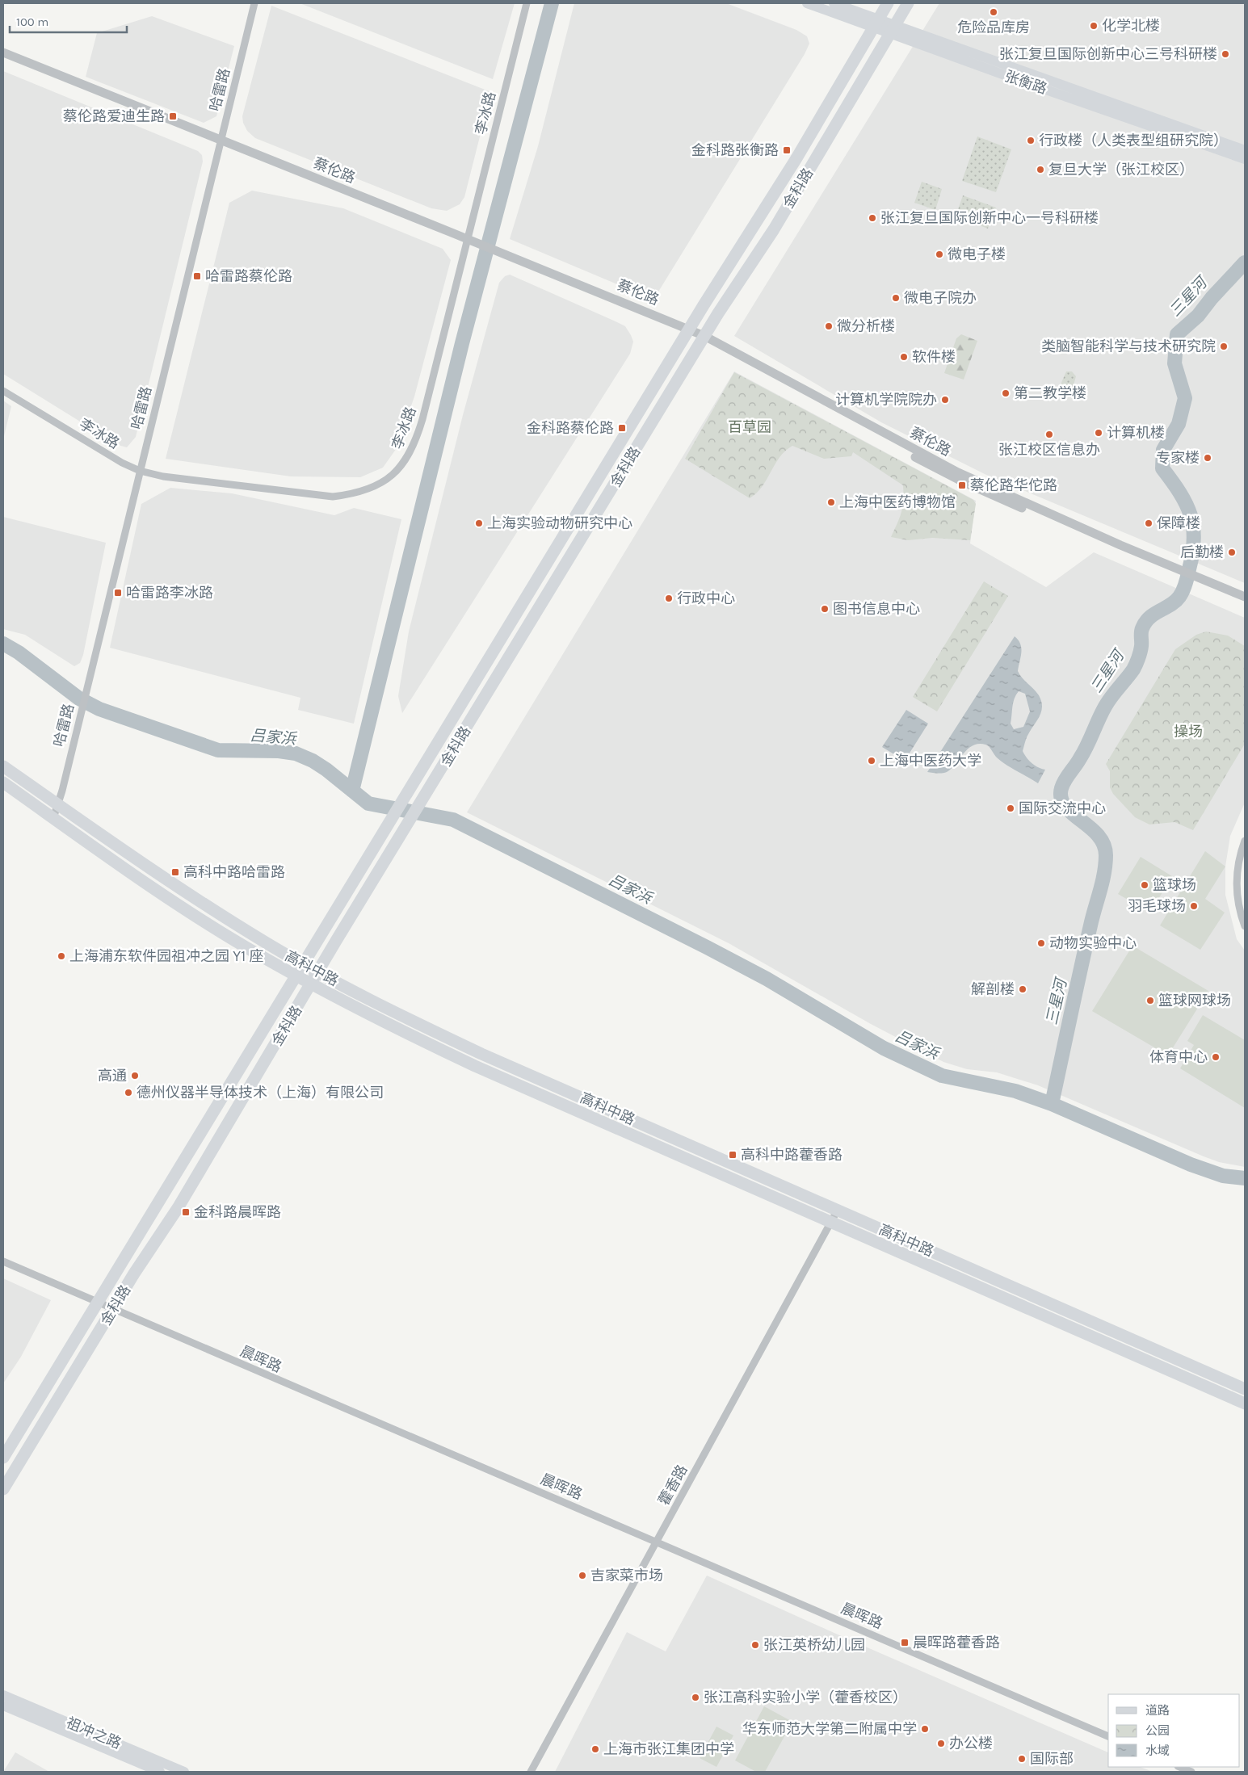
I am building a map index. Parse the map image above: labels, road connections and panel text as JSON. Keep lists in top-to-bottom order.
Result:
{
  "streets": {
    "main road": [
      "张衡路",
      "金科路",
      "高科中路",
      "祖冲之路"
    ],
    "street": [
      "哈雷路",
      "李冰路",
      "蔡伦路",
      "晨晖路",
      "藿香路"
    ]
  },
  "crossings": [
    ["张衡路", "金科路"],
    ["哈雷路", "李冰路"],
    ["哈雷路", "蔡伦路"],
    ["哈雷路", "高科中路"],
    ["李冰路", "蔡伦路"],
    ["蔡伦路", "金科路"],
    ["金科路", "高科中路"],
    ["金科路", "晨晖路"],
    ["高科中路", "藿香路"],
    ["晨晖路", "藿香路"]
  ],
  "water": ["三星河", "吕家浜"],
  "parks": ["百草园", "操场"],
  "places": {
    "other": [
      "危险品库房",
      "化学北楼",
      "张江复旦国际创新中心三号科研楼",
      "行政楼（人类表型组研究院）",
      "复旦大学（张江校区）",
      "张江复旦国际创新中心一号科研楼",
      "微电子楼",
      "微电子院办",
      "微分析楼",
      "类脑智能科学与技术研究院",
      "软件楼",
      "第二教学楼",
      "计算机学院院办",
      "计算机楼",
      "张江校区信息办",
      "专家楼",
      "上海中医药博物馆",
      "上海实验动物研究中心",
      "保障楼",
      "后勤楼",
      "行政中心",
      "图书信息中心",
      "上海中医药大学",
      "国际交流中心",
      "篮球场",
      "羽毛球场",
      "动物实验中心",
      "上海浦东软件园祖冲之园 Y1 座",
      "解剖楼",
      "篮球网球场",
      "体育中心",
      "高通",
      "德州仪器半导体技术（上海）有限公司",
      "吉家菜市场",
      "张江英桥幼儿园",
      "张江高科实验小学（藿香校区）",
      "华东师范大学第二附属中学",
      "办公楼",
      "上海市张江集团中学",
      "国际部"
    ],
    "transit": [
      "蔡伦路爱迪生路",
      "金科路张衡路",
      "哈雷路蔡伦路",
      "金科路蔡伦路",
      "蔡伦路华佗路",
      "哈雷路李冰路",
      "高科中路哈雷路",
      "高科中路藿香路",
      "金科路晨晖路",
      "晨晖路藿香路"
    ]
  },
  "legend": ["道路", "公园", "水域"],
  "scale_bar": "100 m"
}
